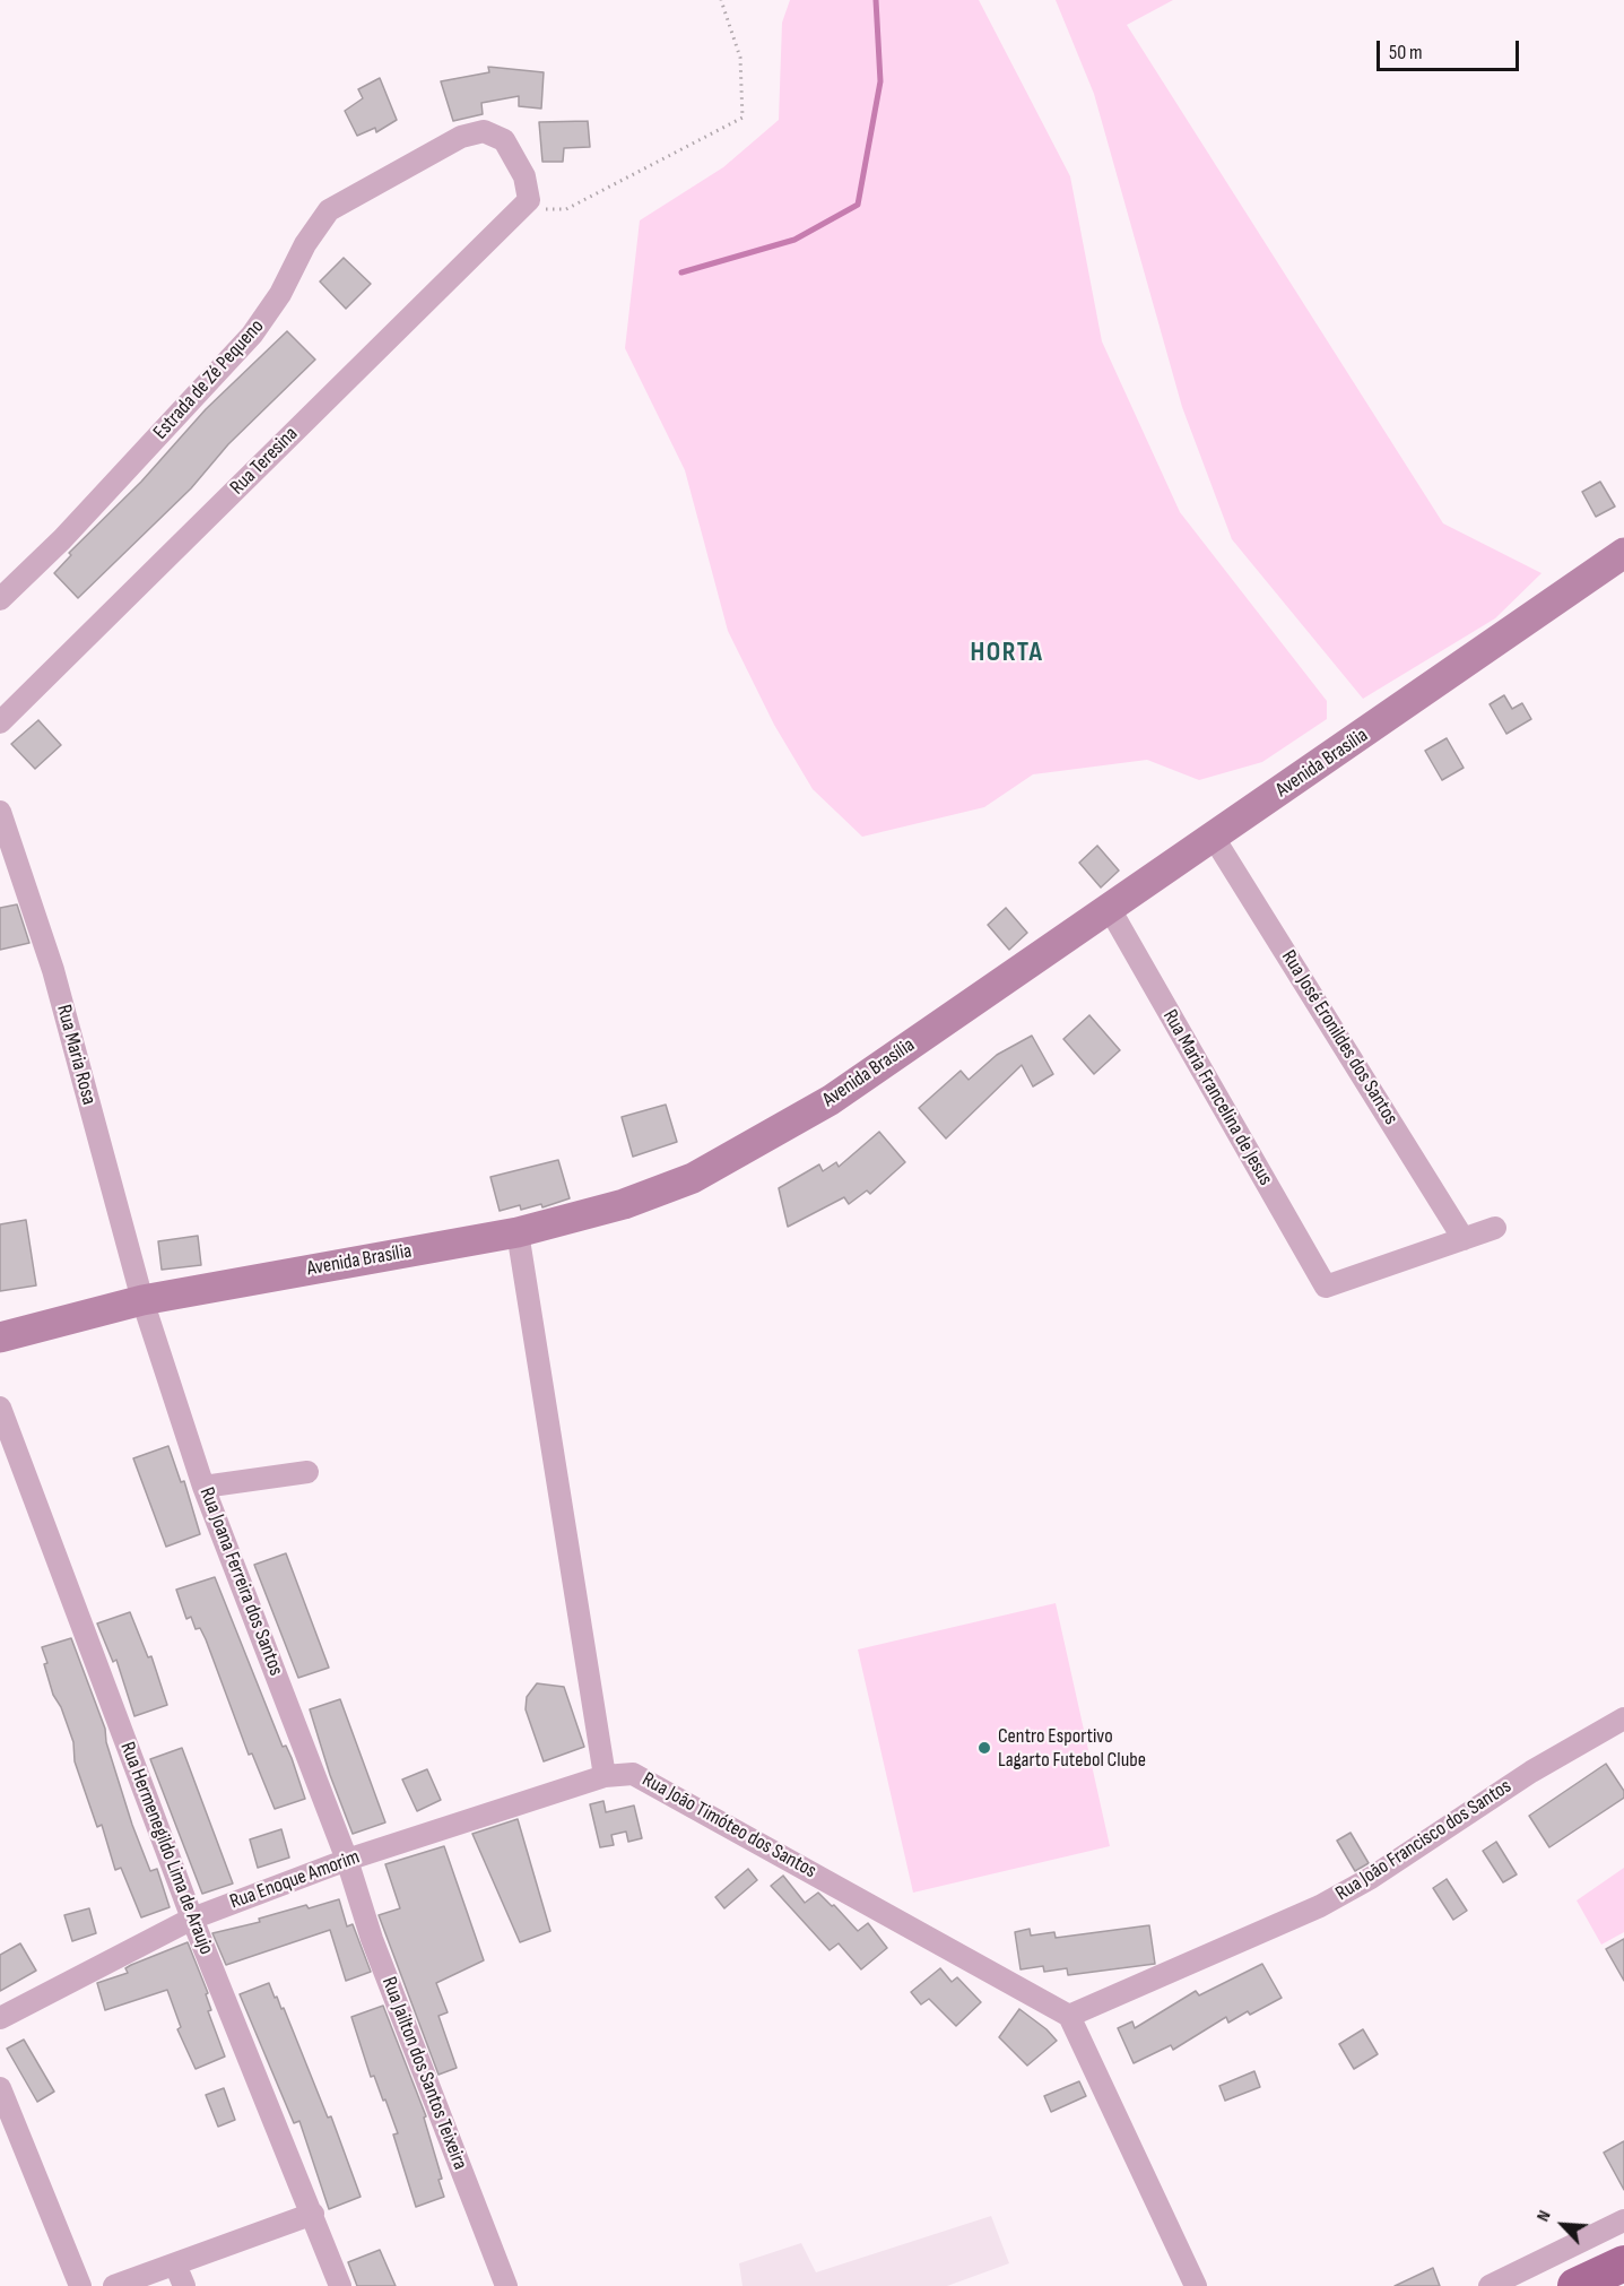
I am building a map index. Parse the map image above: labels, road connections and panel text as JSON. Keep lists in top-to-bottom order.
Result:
{
  "streets": {
    "main road": ["Avenida Brasília"],
    "street": [
      "Estrada de Zé Pequeno",
      "Rua Teresina",
      "Rua José Eronildes dos Santos",
      "Rua Maria Rosa",
      "Rua Maria Francelina de Jesus",
      "Rua Joana Ferreira dos Santos",
      "Rua João Timóteo dos Santos",
      "Rua João Francisco dos Santos",
      "Rua Hermenegildo Lima de Araujo",
      "Rua Enoque Amorim",
      "Rua Jailton dos Santos Teixeira"
    ]
  },
  "crossings": [
    ["Estrada de Zé Pequeno", "Rua Teresina"],
    ["Avenida Brasília", "Rua José Eronildes dos Santos"],
    ["Avenida Brasília", "Rua Maria Rosa"],
    ["Avenida Brasília", "Rua Maria Francelina de Jesus"],
    ["Avenida Brasília", "Rua Joana Ferreira dos Santos"],
    ["Rua José Eronildes dos Santos", "Rua Maria Francelina de Jesus"],
    ["Rua Maria Rosa", "Rua Joana Ferreira dos Santos"],
    ["Rua Joana Ferreira dos Santos", "Rua Enoque Amorim"],
    ["Rua Joana Ferreira dos Santos", "Rua Jailton dos Santos Teixeira"],
    ["Rua João Timóteo dos Santos", "Rua João Francisco dos Santos"],
    ["Rua João Timóteo dos Santos", "Rua Enoque Amorim"],
    ["Rua Hermenegildo Lima de Araujo", "Rua Enoque Amorim"],
    ["Rua Enoque Amorim", "Rua Jailton dos Santos Teixeira"]
  ],
  "districts": ["HORTA"],
  "places": ["Centro Esportivo Lagarto Futebol Clube"],
  "scale_bar": "50 m",
  "north": "top left"
}
